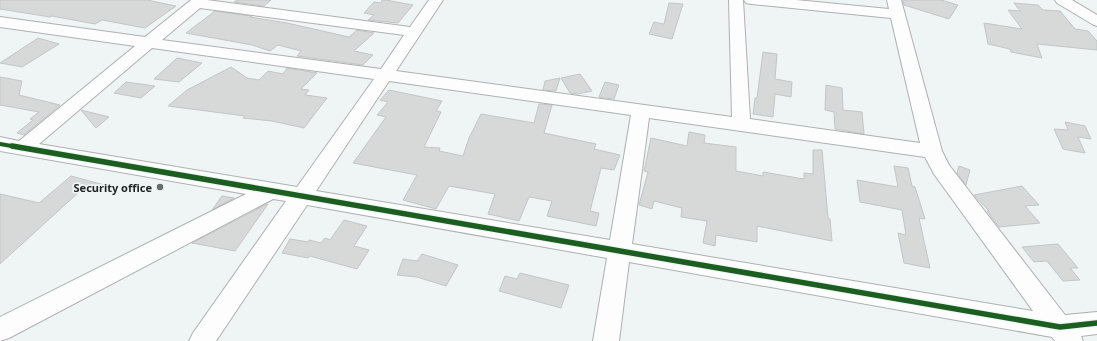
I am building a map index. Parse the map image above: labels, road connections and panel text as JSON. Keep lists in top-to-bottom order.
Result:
{
  "places": ["Security office"]
}
